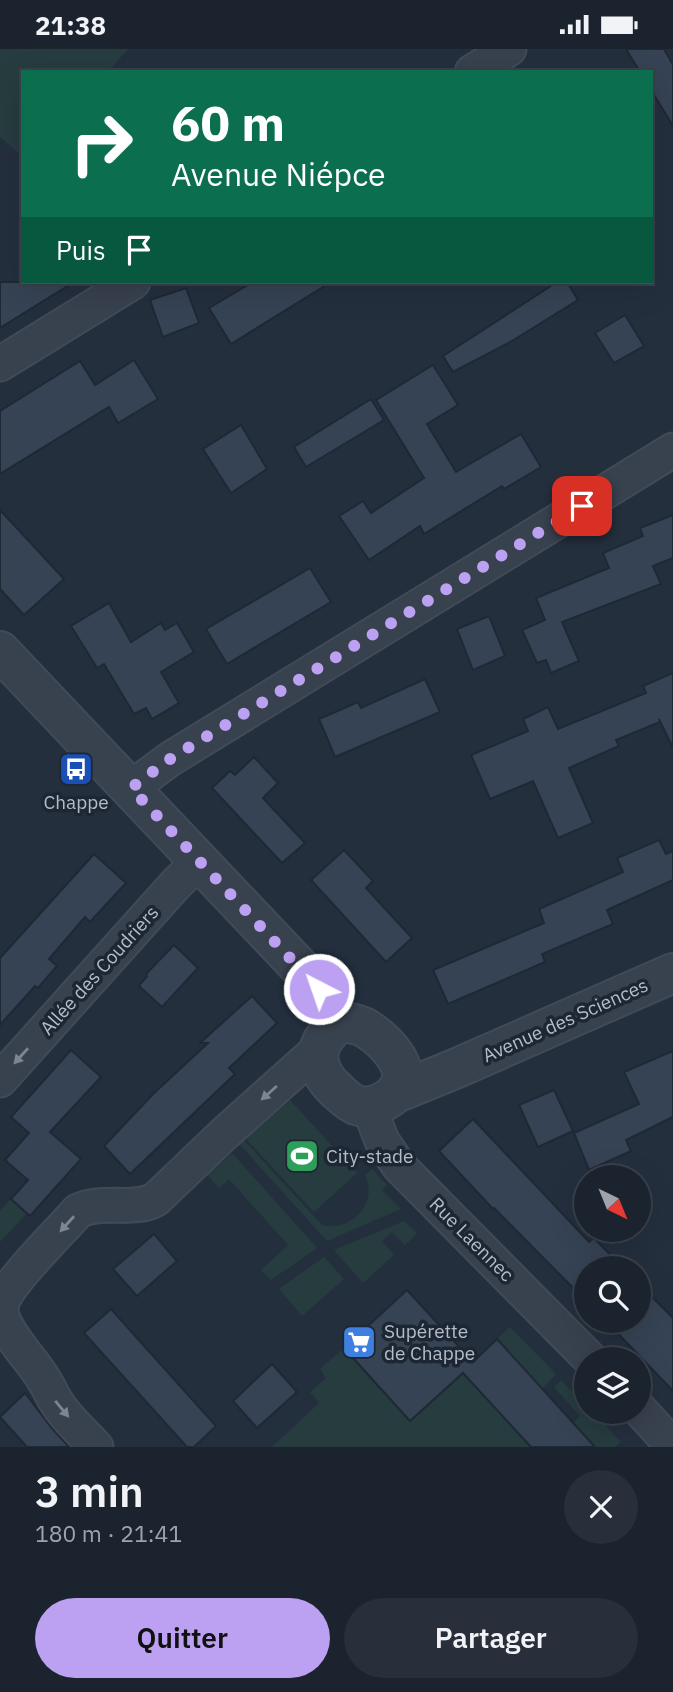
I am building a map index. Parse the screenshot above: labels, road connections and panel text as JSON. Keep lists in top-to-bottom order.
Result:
{
  "streets": {
    "street": ["Allée des Coudriers", "Avenue des Sciences", "Rue Laennec"]
  },
  "crossings": [
    ["Avenue des Sciences", "Rue Laennec"]
  ],
  "one_way": ["Allée des Coudriers"],
  "places": {
    "bus stop": ["Chappe"],
    "sports": ["City-stade"],
    "supermarket": ["Supérette de Chappe"]
  },
  "north": "bottom right",
  "page": {
    "status": "21:38",
    "turn": ["60 m", "Avenue Niépce"],
    "then": "Puis",
    "heading": ["3 min", "180 m · 21:41"],
    "buttons": ["Quitter", "Partager"]
  }
}
